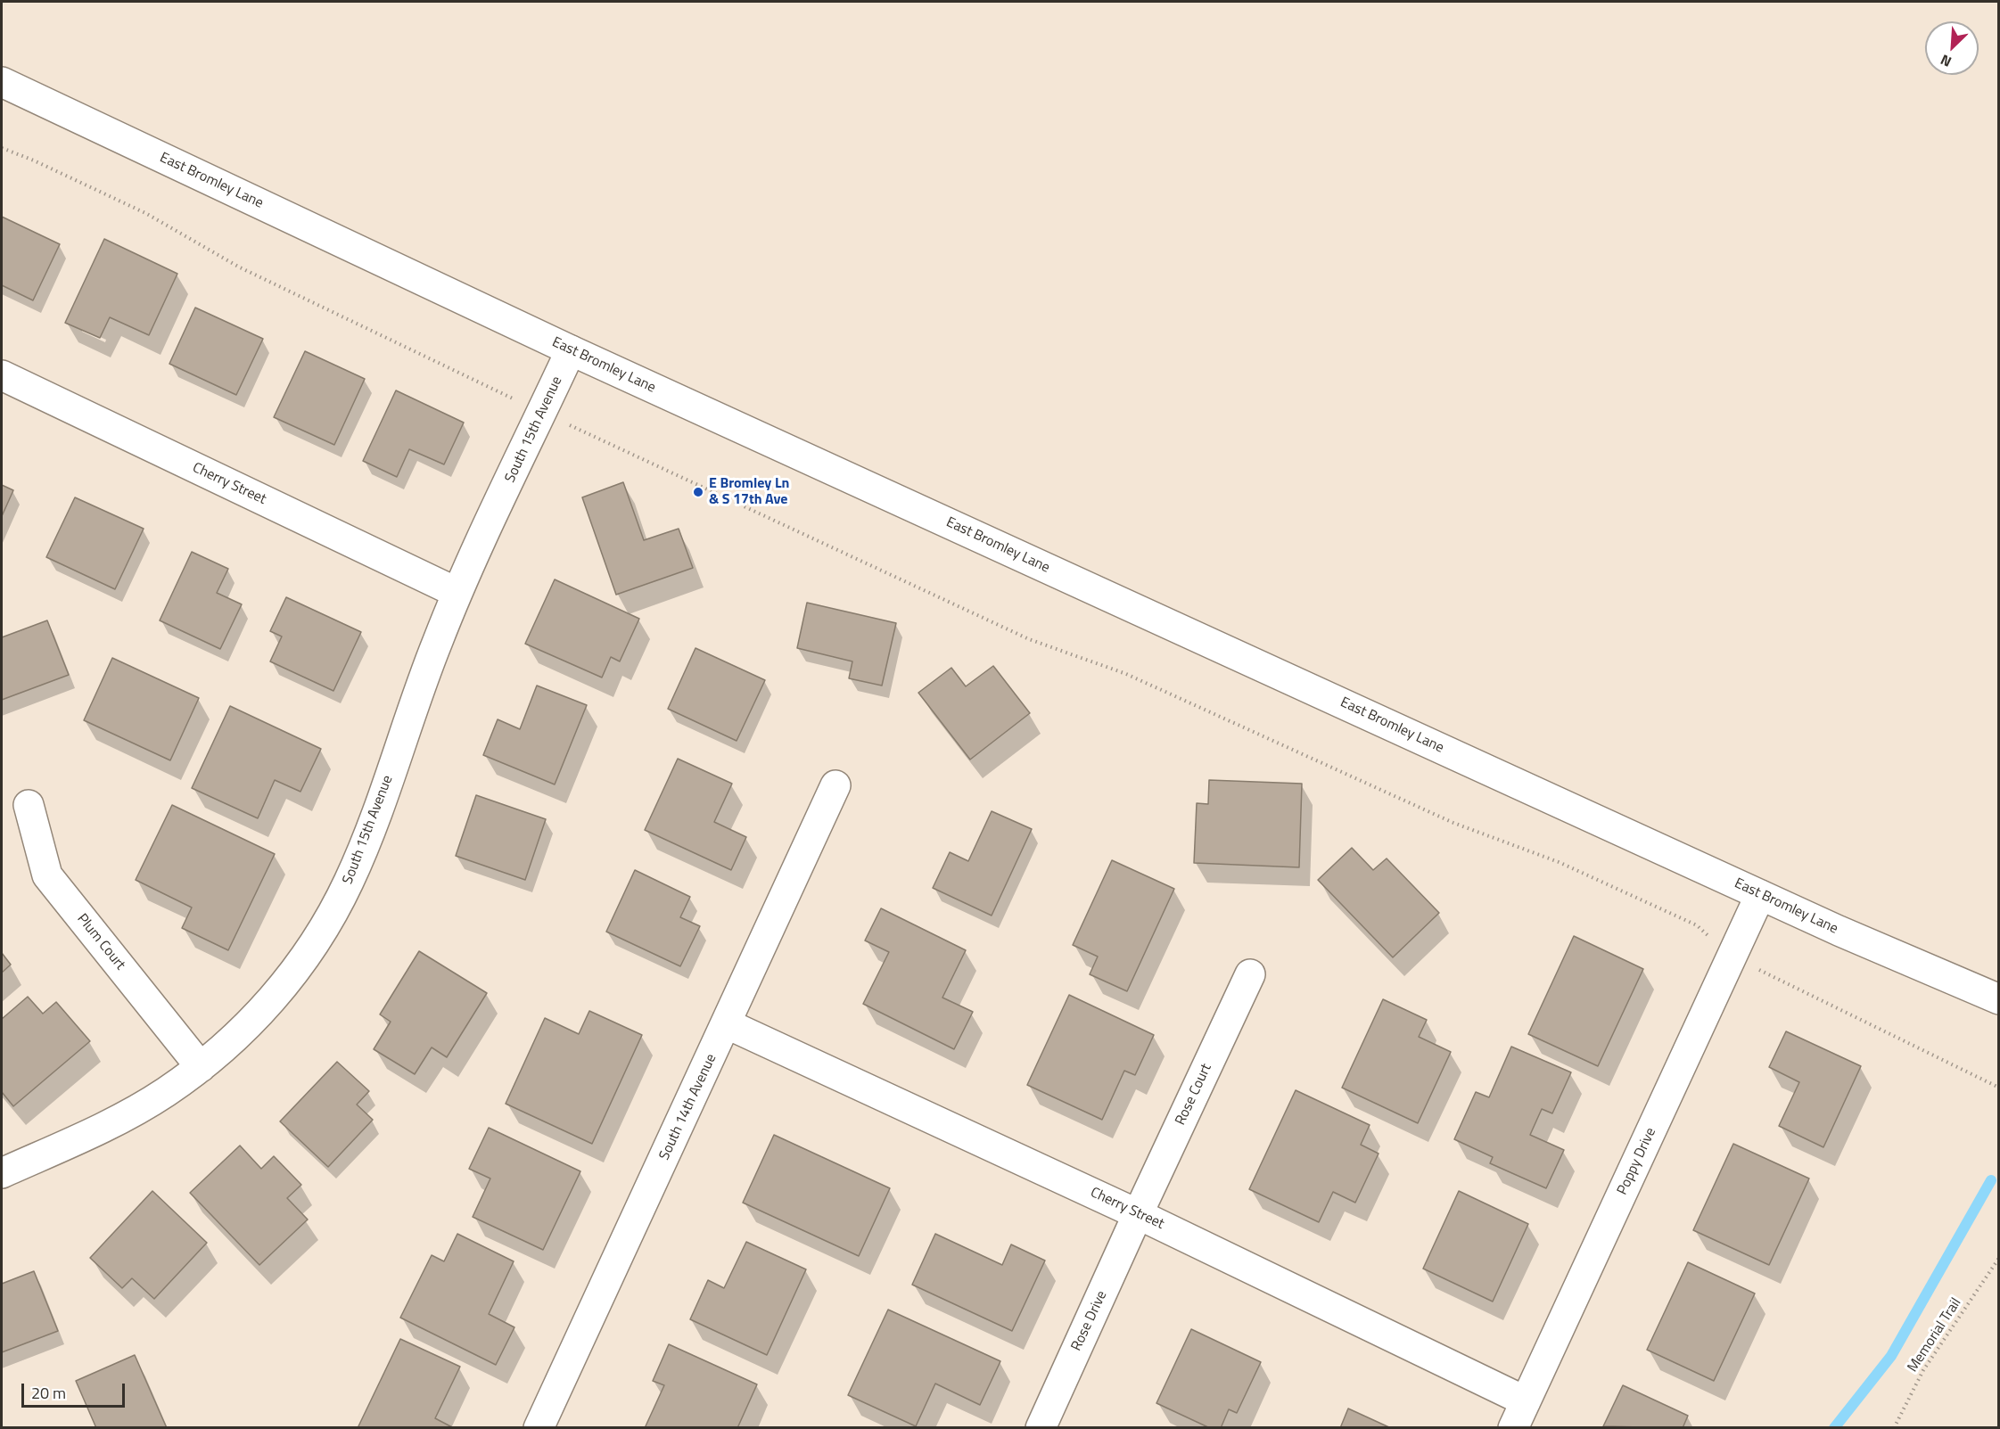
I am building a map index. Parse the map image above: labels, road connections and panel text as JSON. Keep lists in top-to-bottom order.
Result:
{
  "streets": {
    "street": [
      "East Bromley Lane",
      "South 15th Avenue",
      "Cherry Street",
      "Plum Court",
      "Rose Court",
      "South 14th Avenue",
      "Poppy Drive",
      "Rose Drive"
    ],
    "path": ["Memorial Trail"]
  },
  "crossings": [
    ["East Bromley Lane", "South 15th Avenue"],
    ["East Bromley Lane", "Poppy Drive"],
    ["South 15th Avenue", "Cherry Street"],
    ["South 15th Avenue", "Plum Court"],
    ["Cherry Street", "Rose Court"],
    ["Cherry Street", "South 14th Avenue"],
    ["Cherry Street", "Poppy Drive"],
    ["Cherry Street", "Rose Drive"],
    ["Rose Court", "Rose Drive"]
  ],
  "places": ["E Bromley Ln & S 17th Ave"],
  "scale_bar": "20 m",
  "north": "bottom left"
}
